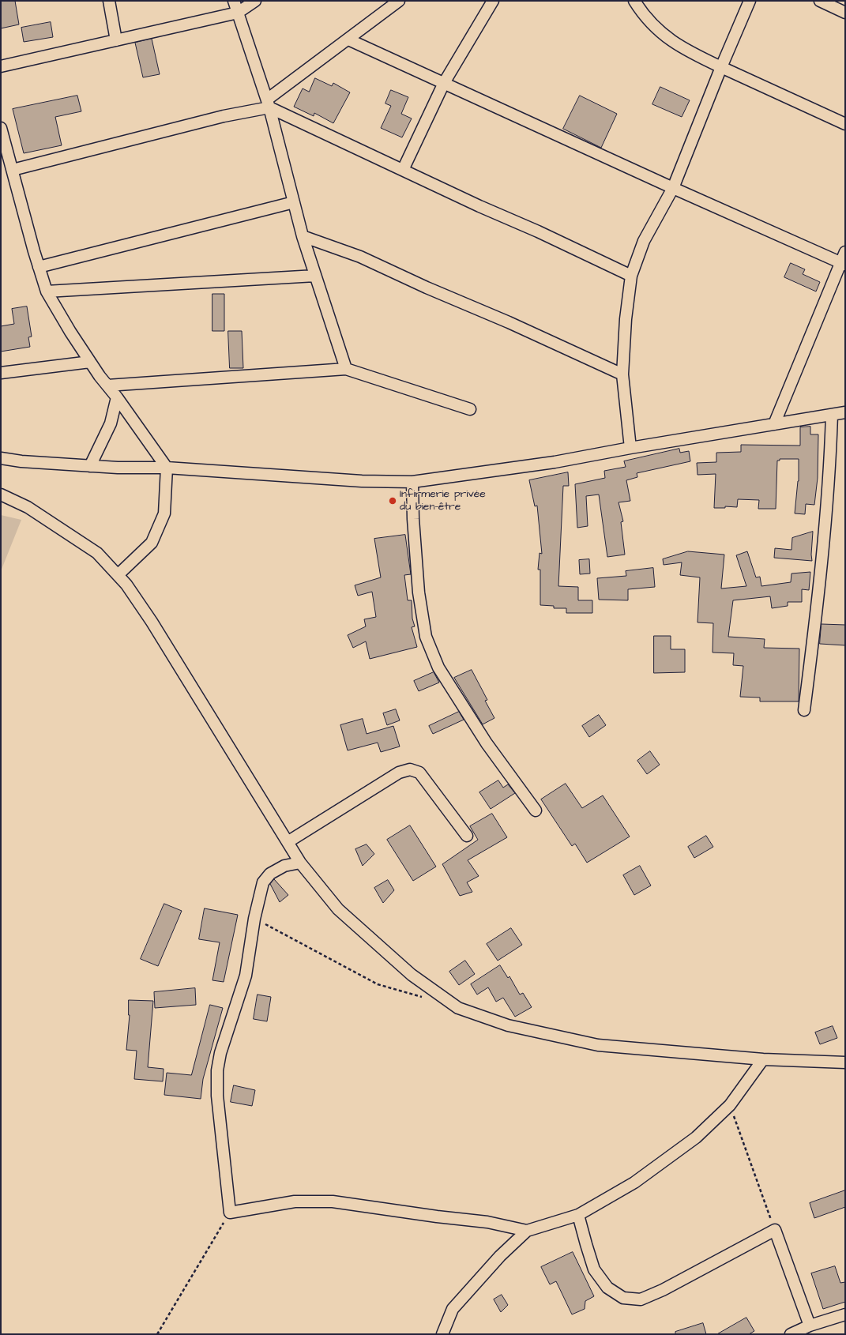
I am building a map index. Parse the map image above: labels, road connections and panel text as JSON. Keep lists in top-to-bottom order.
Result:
{
  "places": ["Infirmerie privée du bien-être"]
}
